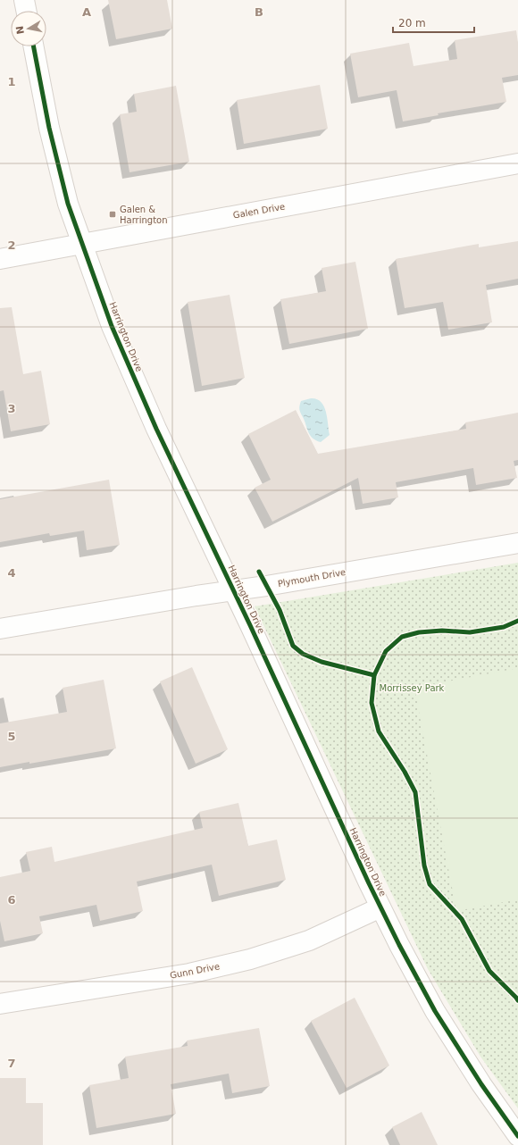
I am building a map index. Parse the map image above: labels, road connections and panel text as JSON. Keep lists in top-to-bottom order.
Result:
{
  "streets": {
    "street": [
      "Galen Drive",
      "Harrington Drive",
      "Plymouth Drive",
      "Gunn Drive"
    ]
  },
  "crossings": [
    ["Galen Drive", "Harrington Drive"],
    ["Harrington Drive", "Plymouth Drive"],
    ["Harrington Drive", "Gunn Drive"]
  ],
  "parks": ["Morrissey Park"],
  "places": {
    "transit": ["Galen & Harrington"]
  },
  "scale_bar": "20 m",
  "north": "left",
  "grid": {
    "columns": ["A", "B"],
    "rows": [
      "1",
      "2",
      "3",
      "4",
      "5",
      "6",
      "7"
    ]
  }
}
